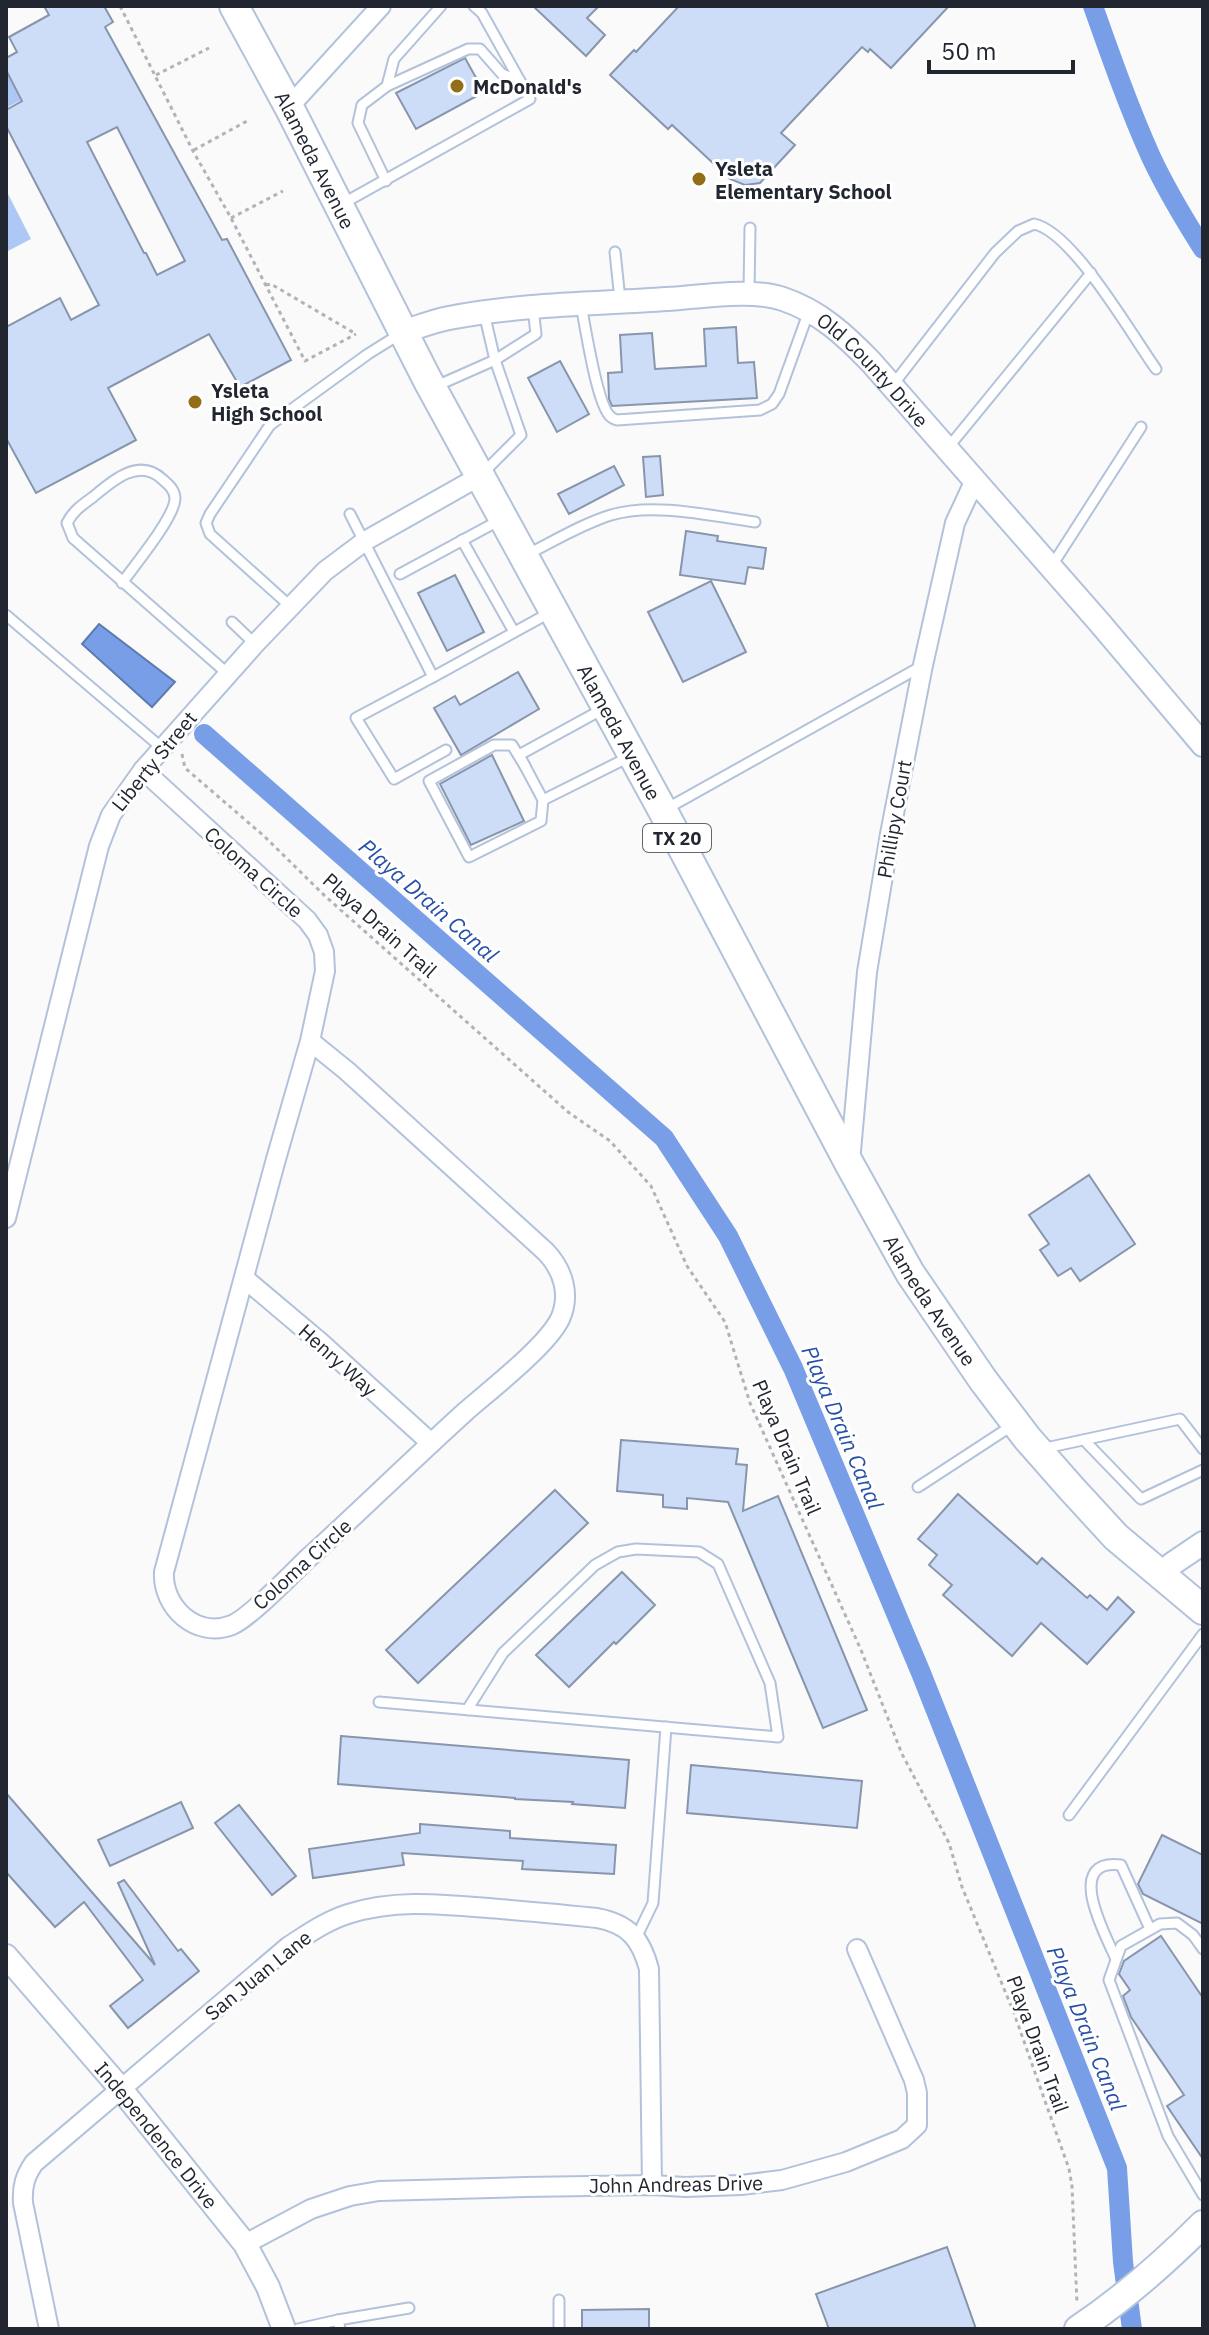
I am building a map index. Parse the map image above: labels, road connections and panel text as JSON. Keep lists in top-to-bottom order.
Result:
{
  "streets": {
    "main road": ["Alameda Avenue", "TX 20"],
    "street": [
      "Old County Drive",
      "Liberty Street",
      "Phillipy Court",
      "Coloma Circle",
      "Henry Way",
      "San Juan Lane",
      "Independence Drive",
      "John Andreas Drive"
    ],
    "path": ["Playa Drain Trail"]
  },
  "crossings": [
    ["Alameda Avenue", "Old County Drive"],
    ["Alameda Avenue", "Liberty Street"],
    ["Alameda Avenue", "Phillipy Court"],
    ["Old County Drive", "Phillipy Court"],
    ["Liberty Street", "Coloma Circle"],
    ["Coloma Circle", "Henry Way"],
    ["San Juan Lane", "Independence Drive"],
    ["Independence Drive", "John Andreas Drive"]
  ],
  "water": ["Playa Drain Canal"],
  "places": ["McDonald's", "Ysleta Elementary School", "Ysleta High School"],
  "scale_bar": "50 m"
}
